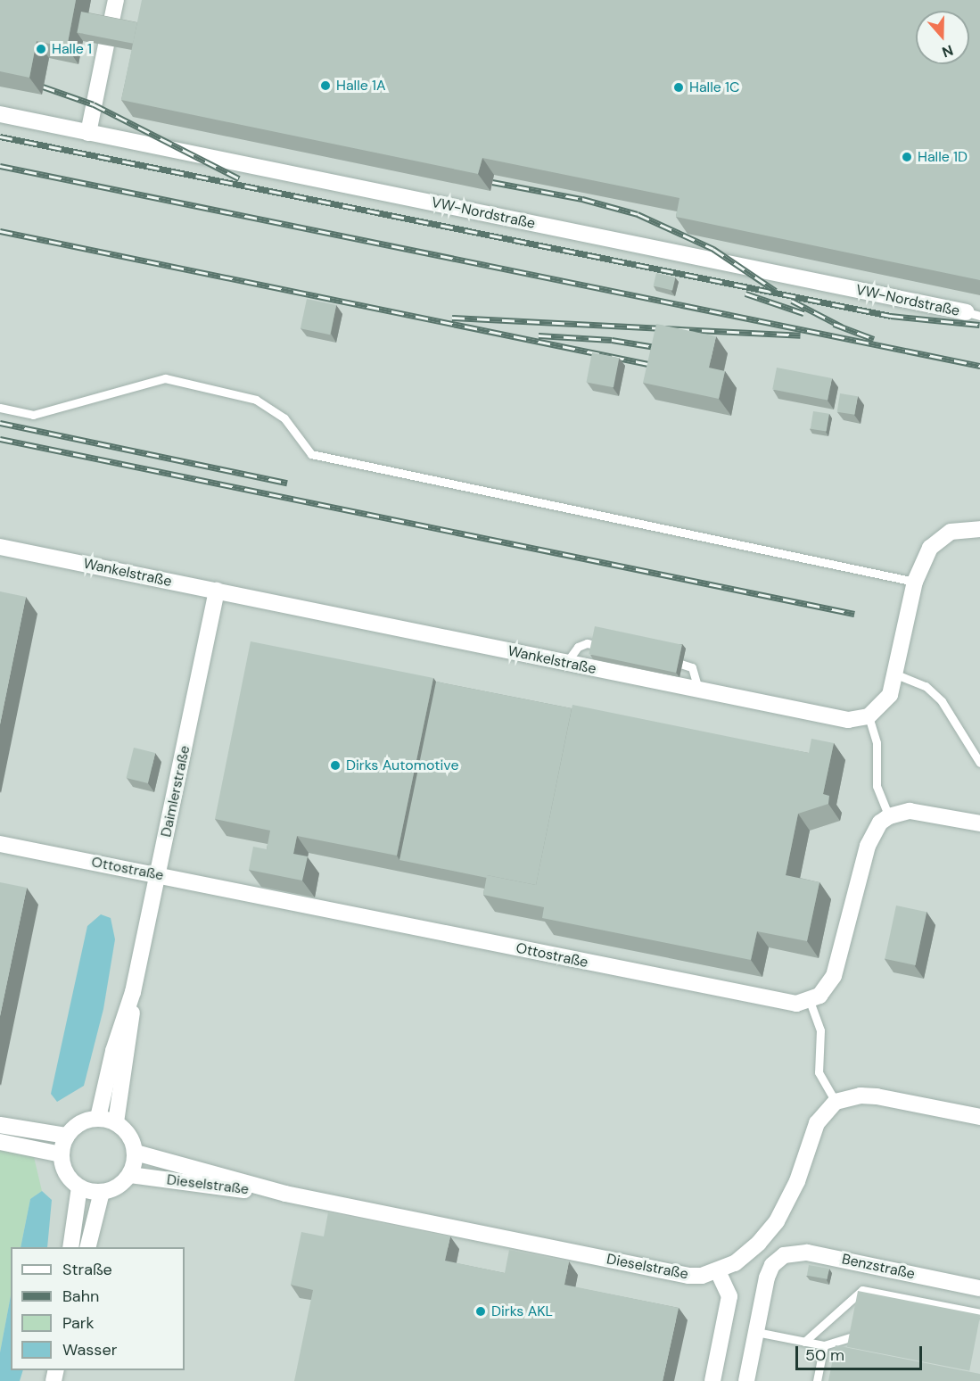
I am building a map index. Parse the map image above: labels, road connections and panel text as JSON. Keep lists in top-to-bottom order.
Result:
{
  "streets": {
    "street": [
      "VW-Nordstraße",
      "Wankelstraße",
      "Daimlerstraße",
      "Ottostraße",
      "Dieselstraße",
      "Benzstraße"
    ]
  },
  "crossings": [
    ["Wankelstraße", "Daimlerstraße"],
    ["Daimlerstraße", "Ottostraße"],
    ["Daimlerstraße", "Dieselstraße"]
  ],
  "places": [
    "Halle 1",
    "Halle 1A",
    "Halle 1C",
    "Halle 1D",
    "Dirks Automotive",
    "Dirks AKL"
  ],
  "legend": [
    "Straße",
    "Bahn",
    "Park",
    "Wasser"
  ],
  "scale_bar": "50 m",
  "north": "bottom"
}
